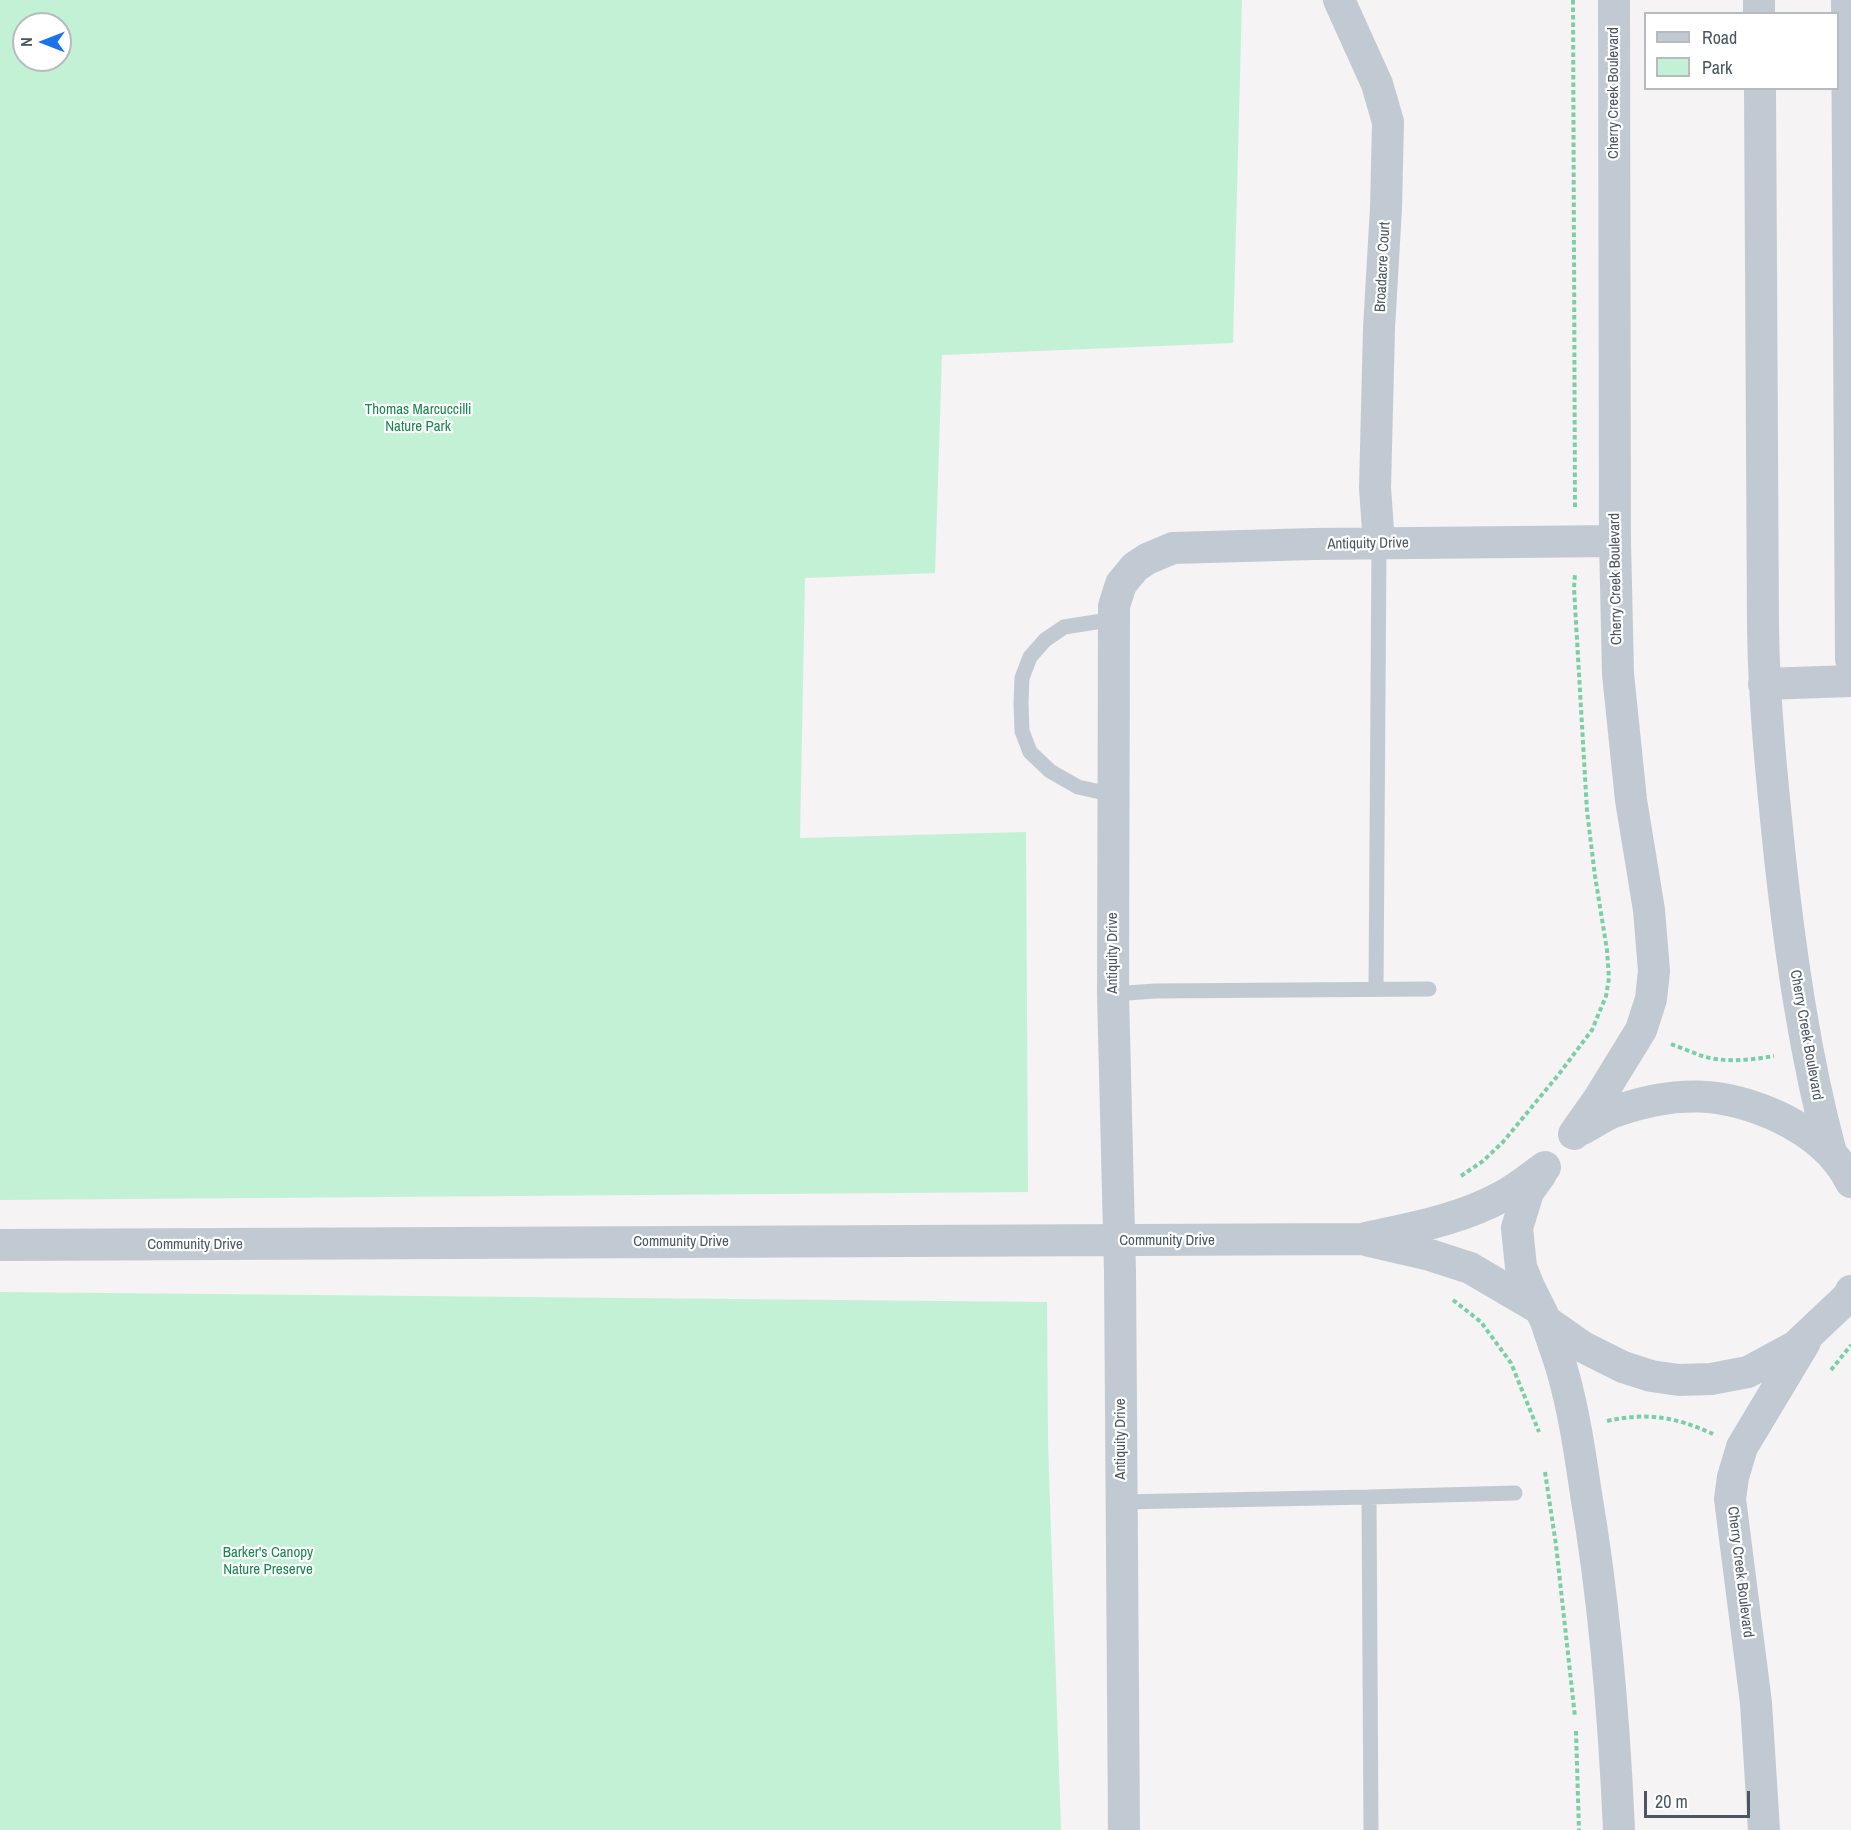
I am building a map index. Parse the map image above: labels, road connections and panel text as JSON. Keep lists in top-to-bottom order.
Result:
{
  "streets": {
    "street": [
      "Cherry Creek Boulevard",
      "Broadacre Court",
      "Antiquity Drive",
      "Community Drive"
    ]
  },
  "crossings": [
    ["Cherry Creek Boulevard", "Antiquity Drive"],
    ["Cherry Creek Boulevard", "Community Drive"],
    ["Broadacre Court", "Antiquity Drive"],
    ["Antiquity Drive", "Community Drive"]
  ],
  "parks": ["Thomas Marcuccilli Nature Park", "Barker's Canopy Nature Preserve"],
  "legend": ["Road", "Park"],
  "scale_bar": "20 m",
  "north": "left"
}
